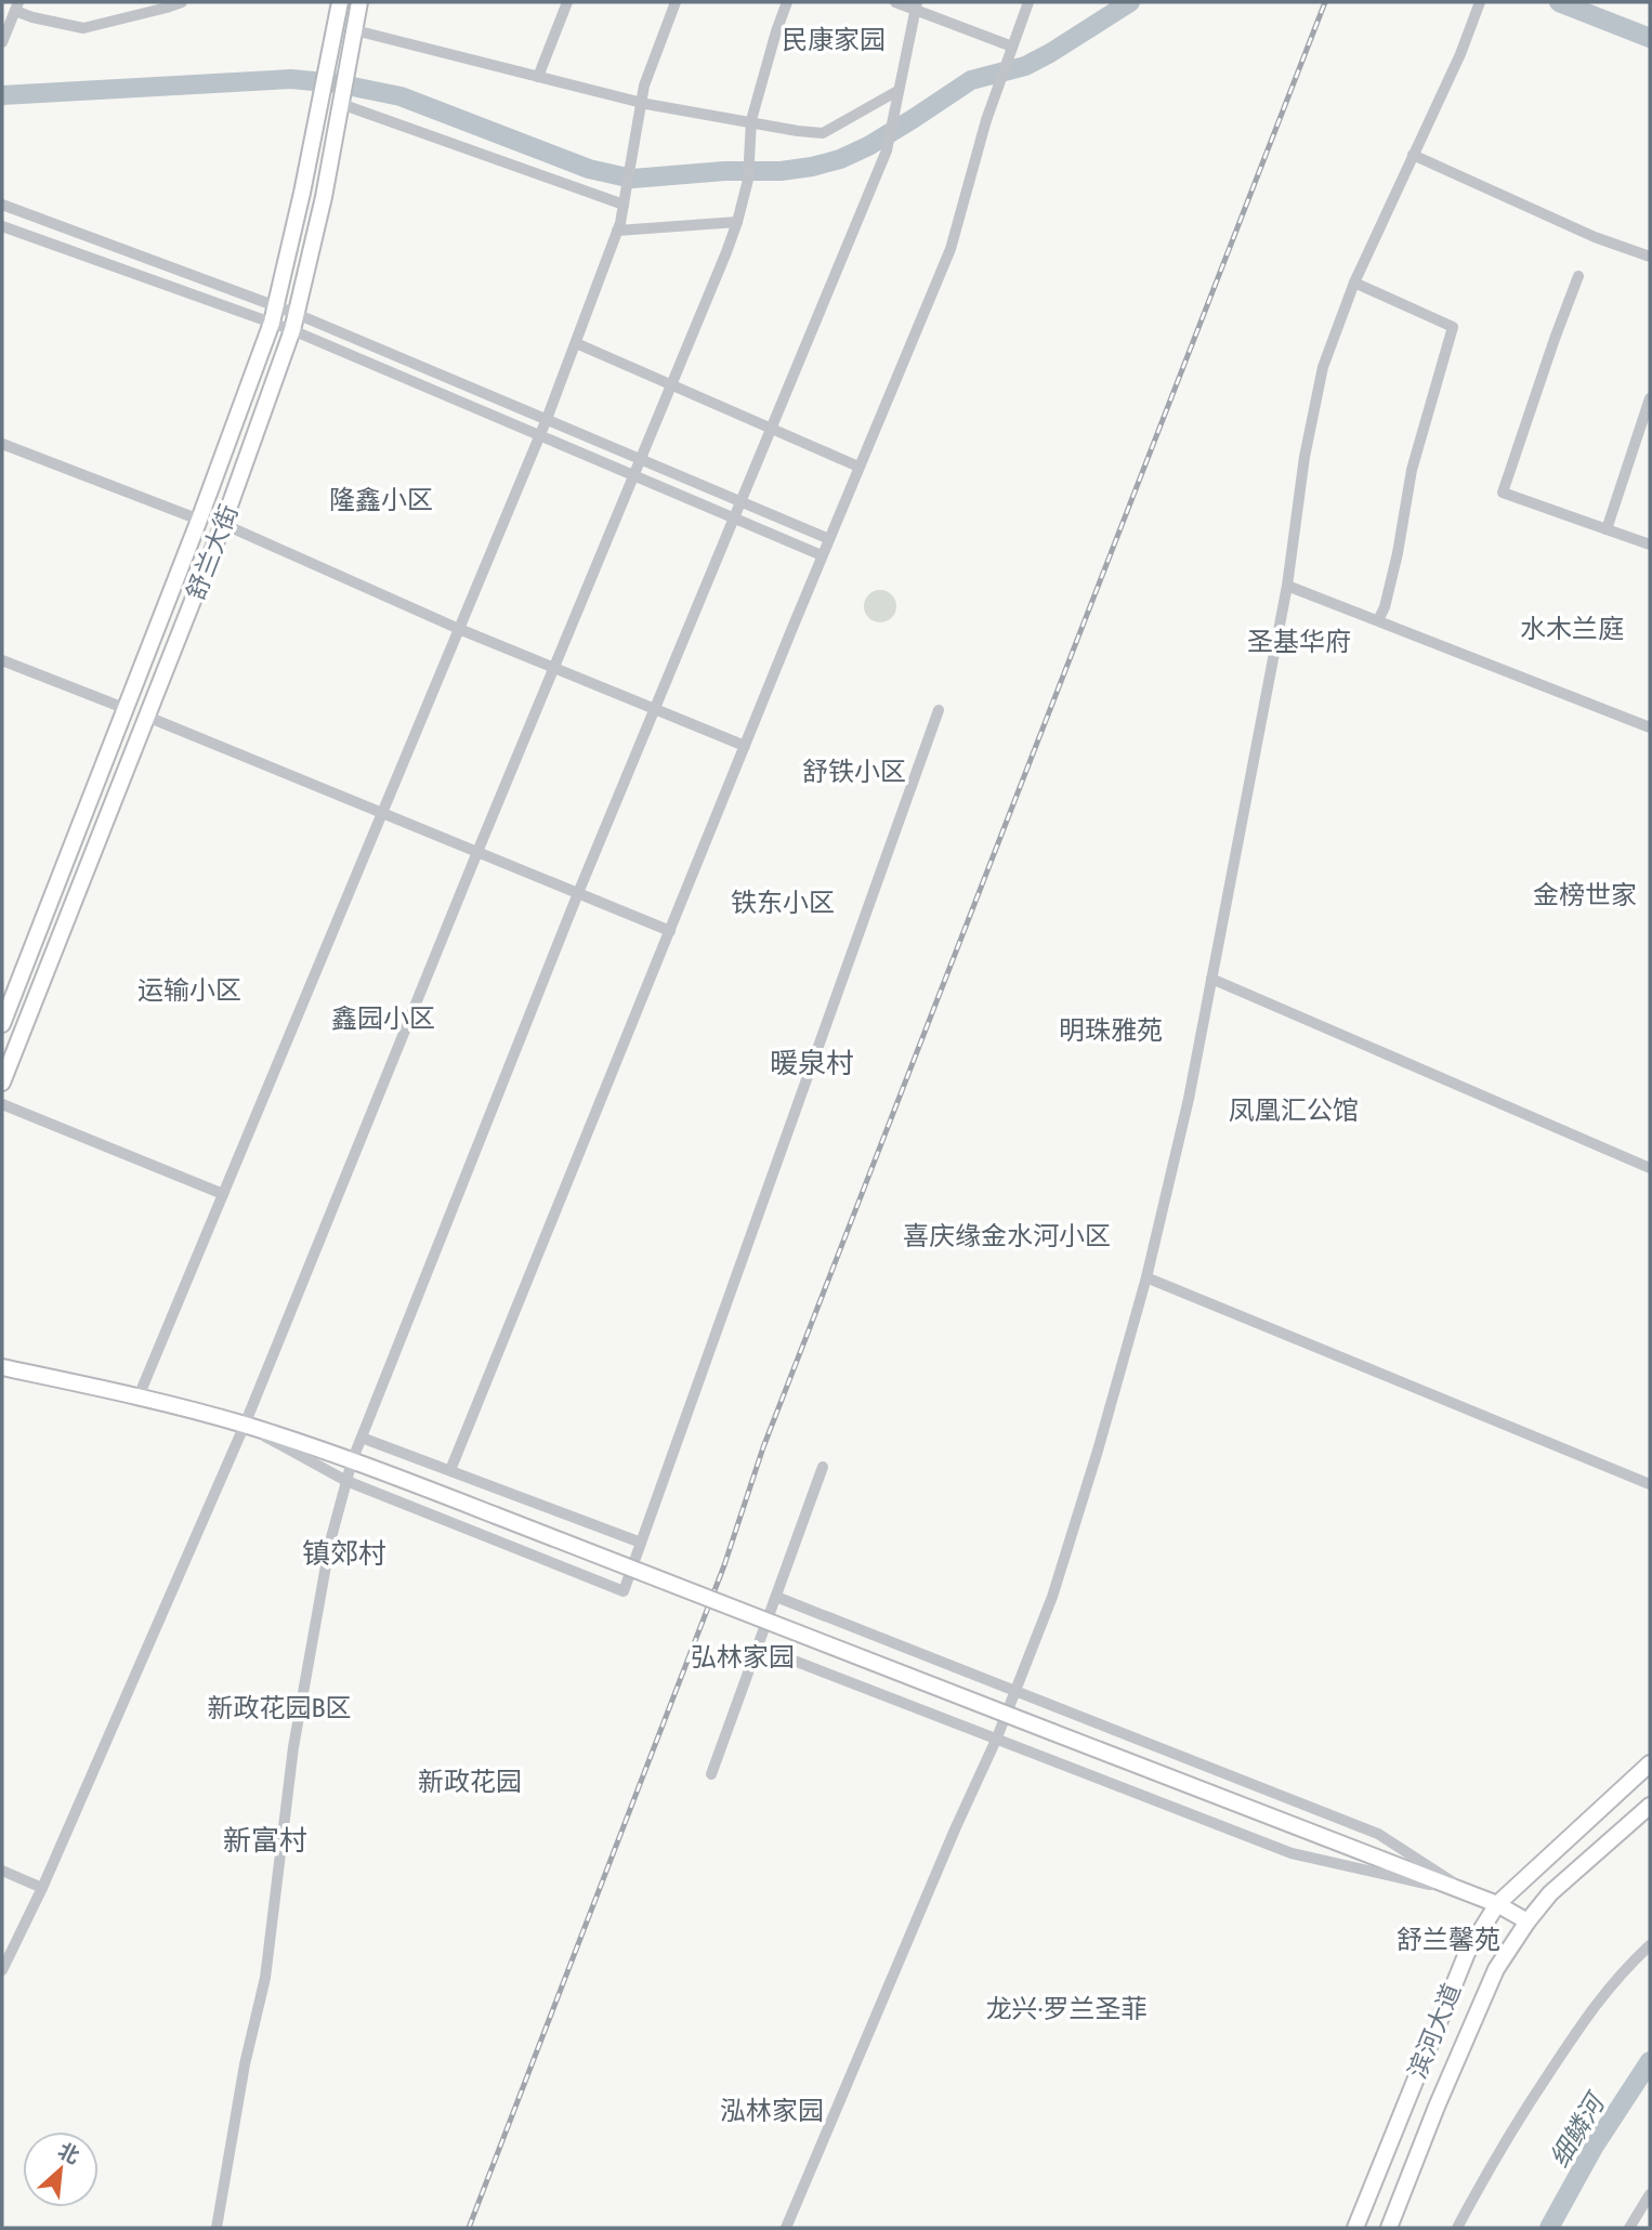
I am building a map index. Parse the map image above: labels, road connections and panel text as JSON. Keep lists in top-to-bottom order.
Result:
{
  "streets": {
    "main road": ["舒兰大街", "滨河大道"]
  },
  "districts": [
    "民康家园",
    "隆鑫小区",
    "水木兰庭",
    "圣基华府",
    "舒铁小区",
    "金榜世家",
    "铁东小区",
    "运输小区",
    "鑫园小区",
    "明珠雅苑",
    "暖泉村",
    "凤凰汇公馆",
    "喜庆缘金水河小区",
    "镇郊村",
    "弘林家园",
    "新政花园B区",
    "新政花园",
    "新富村",
    "舒兰馨苑",
    "龙兴·罗兰圣菲",
    "泓林家园"
  ],
  "water": ["细鳞河"],
  "north": "top right"
}
